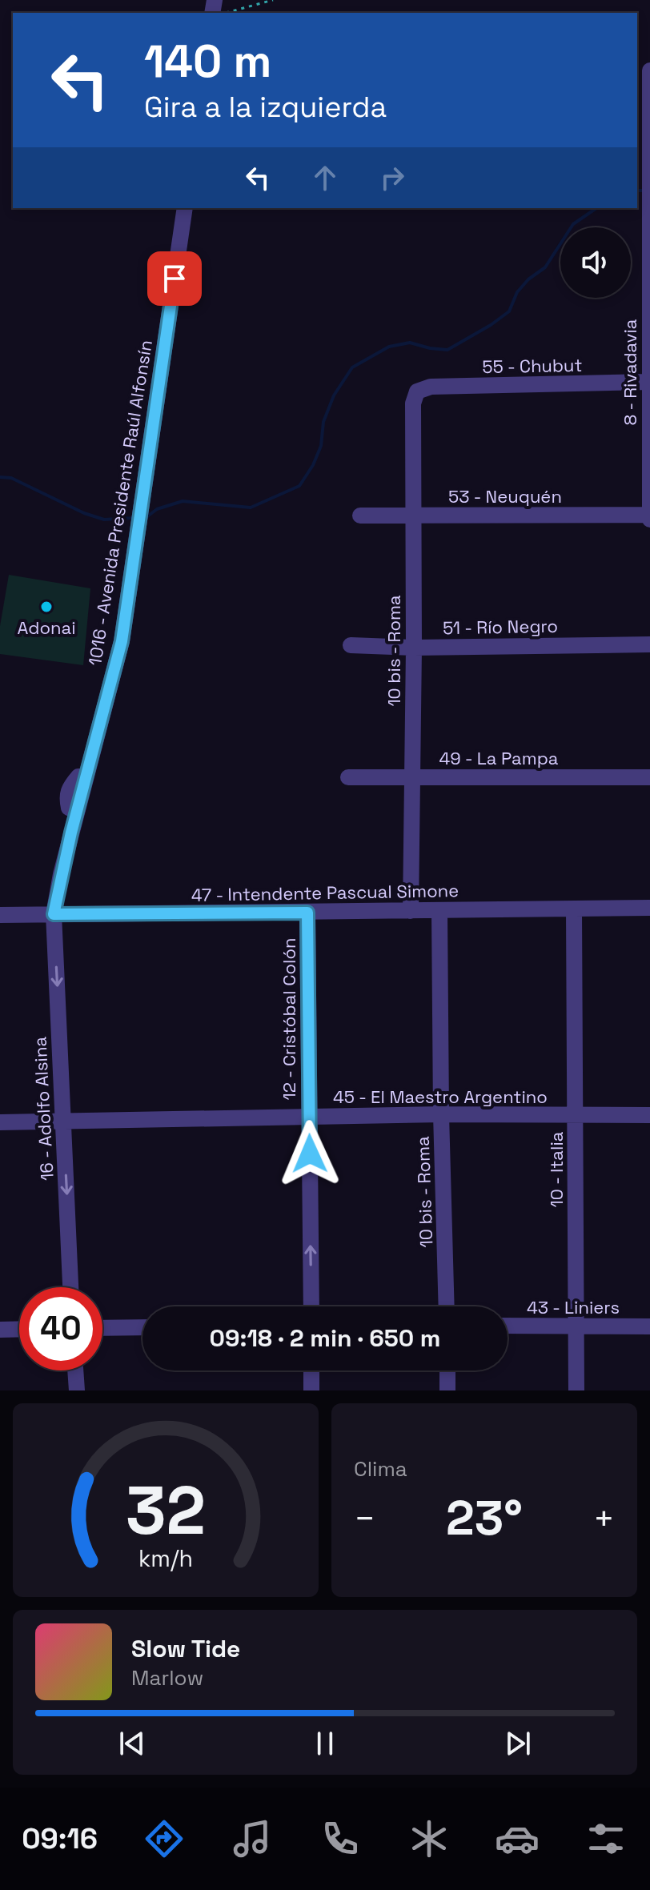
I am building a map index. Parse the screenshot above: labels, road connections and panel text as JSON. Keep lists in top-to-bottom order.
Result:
{
  "streets": {
    "street": [
      "55 - Chubut",
      "8 - Rivadavia",
      "53 - Neuquén",
      "1016 - Avenida Presidente Raúl Alfonsín",
      "51 - Río Negro",
      "10 bis - Roma",
      "49 - La Pampa",
      "47 - Intendente Pascual Simone",
      "12 - Cristóbal Colón",
      "45 - El Maestro Argentino",
      "16 - Adolfo Alsina",
      "10 - Italia",
      "43 - Liniers"
    ]
  },
  "crossings": [
    ["55 - Chubut", "8 - Rivadavia"],
    ["55 - Chubut", "10 bis - Roma"],
    ["8 - Rivadavia", "53 - Neuquén"],
    ["53 - Neuquén", "10 bis - Roma"],
    ["1016 - Avenida Presidente Raúl Alfonsín", "47 - Intendente Pascual Simone"],
    ["1016 - Avenida Presidente Raúl Alfonsín", "16 - Adolfo Alsina"],
    ["51 - Río Negro", "10 bis - Roma"],
    ["10 bis - Roma", "49 - La Pampa"],
    ["10 bis - Roma", "47 - Intendente Pascual Simone"],
    ["10 bis - Roma", "45 - El Maestro Argentino"],
    ["47 - Intendente Pascual Simone", "12 - Cristóbal Colón"],
    ["47 - Intendente Pascual Simone", "16 - Adolfo Alsina"],
    ["47 - Intendente Pascual Simone", "10 - Italia"],
    ["12 - Cristóbal Colón", "45 - El Maestro Argentino"],
    ["45 - El Maestro Argentino", "16 - Adolfo Alsina"],
    ["45 - El Maestro Argentino", "10 - Italia"],
    ["10 - Italia", "43 - Liniers"]
  ],
  "one_way": ["12 - Cristóbal Colón", "16 - Adolfo Alsina"],
  "places": ["Adonai"],
  "page": {
    "turn": ["140 m", "Gira a la izquierda"],
    "limit": "40",
    "trip": "09:18 · 2 min · 650 m",
    "tile": "Clima",
    "heat": ["−", "23°", "+"],
    "song": ["Slow Tide", "Marlow"],
    "tabs": "09:16",
    "gauge": ["32", "km/h"]
  }
}
